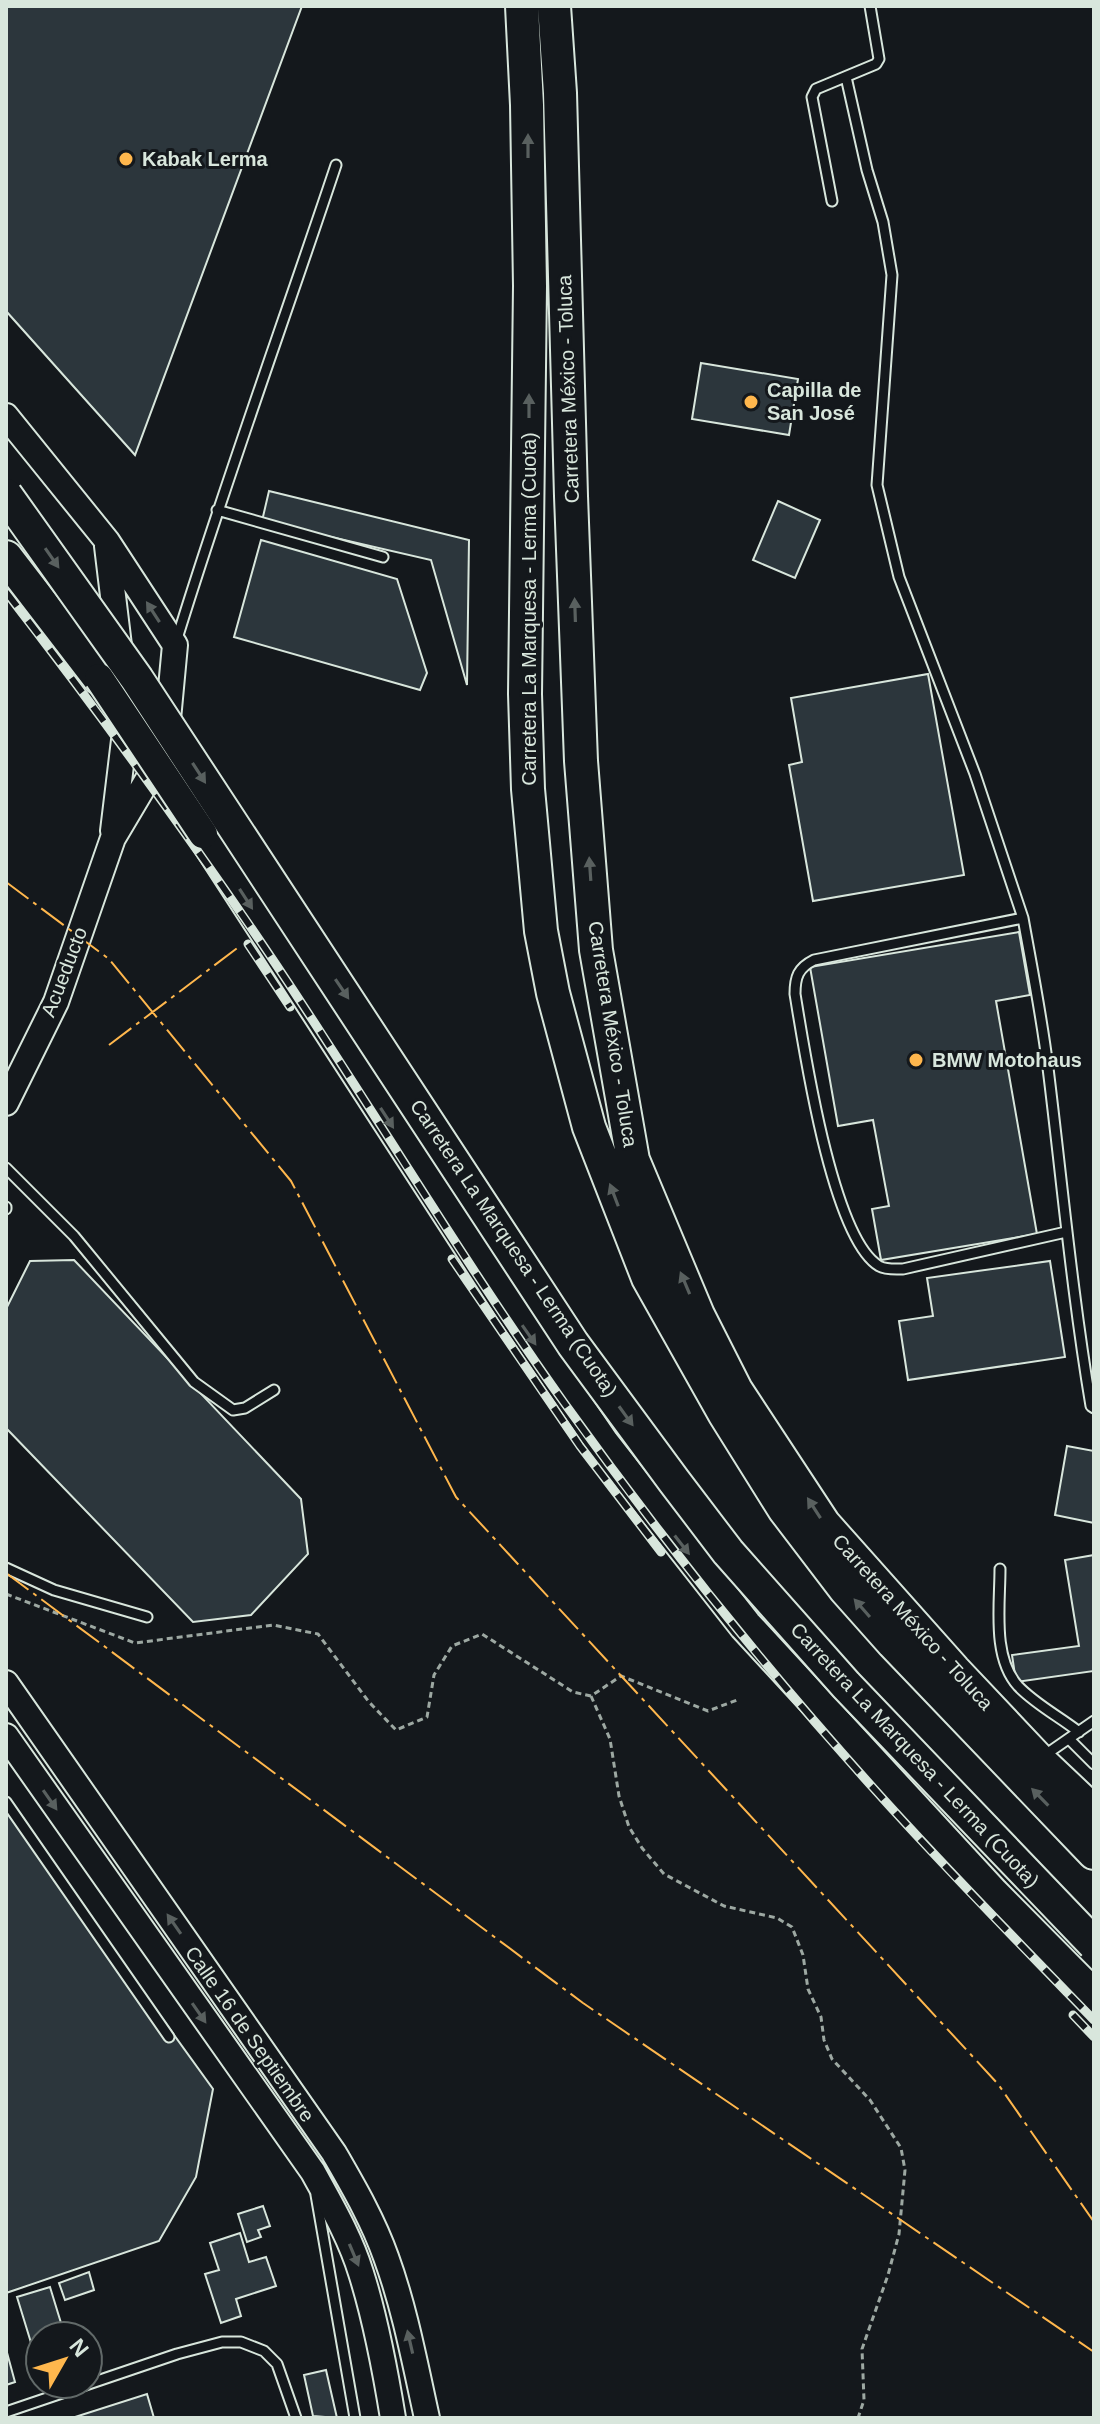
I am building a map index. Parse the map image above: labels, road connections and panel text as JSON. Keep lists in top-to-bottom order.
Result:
{
  "streets": {
    "highway": ["Carretera México - Toluca", "Carretera La Marquesa - Lerma (Cuota)"],
    "main road": ["Acueducto", "Calle 16 de Septiembre"]
  },
  "places": ["Kabak Lerma", "Capilla de San José", "BMW Motohaus"],
  "north": "top right"
}
